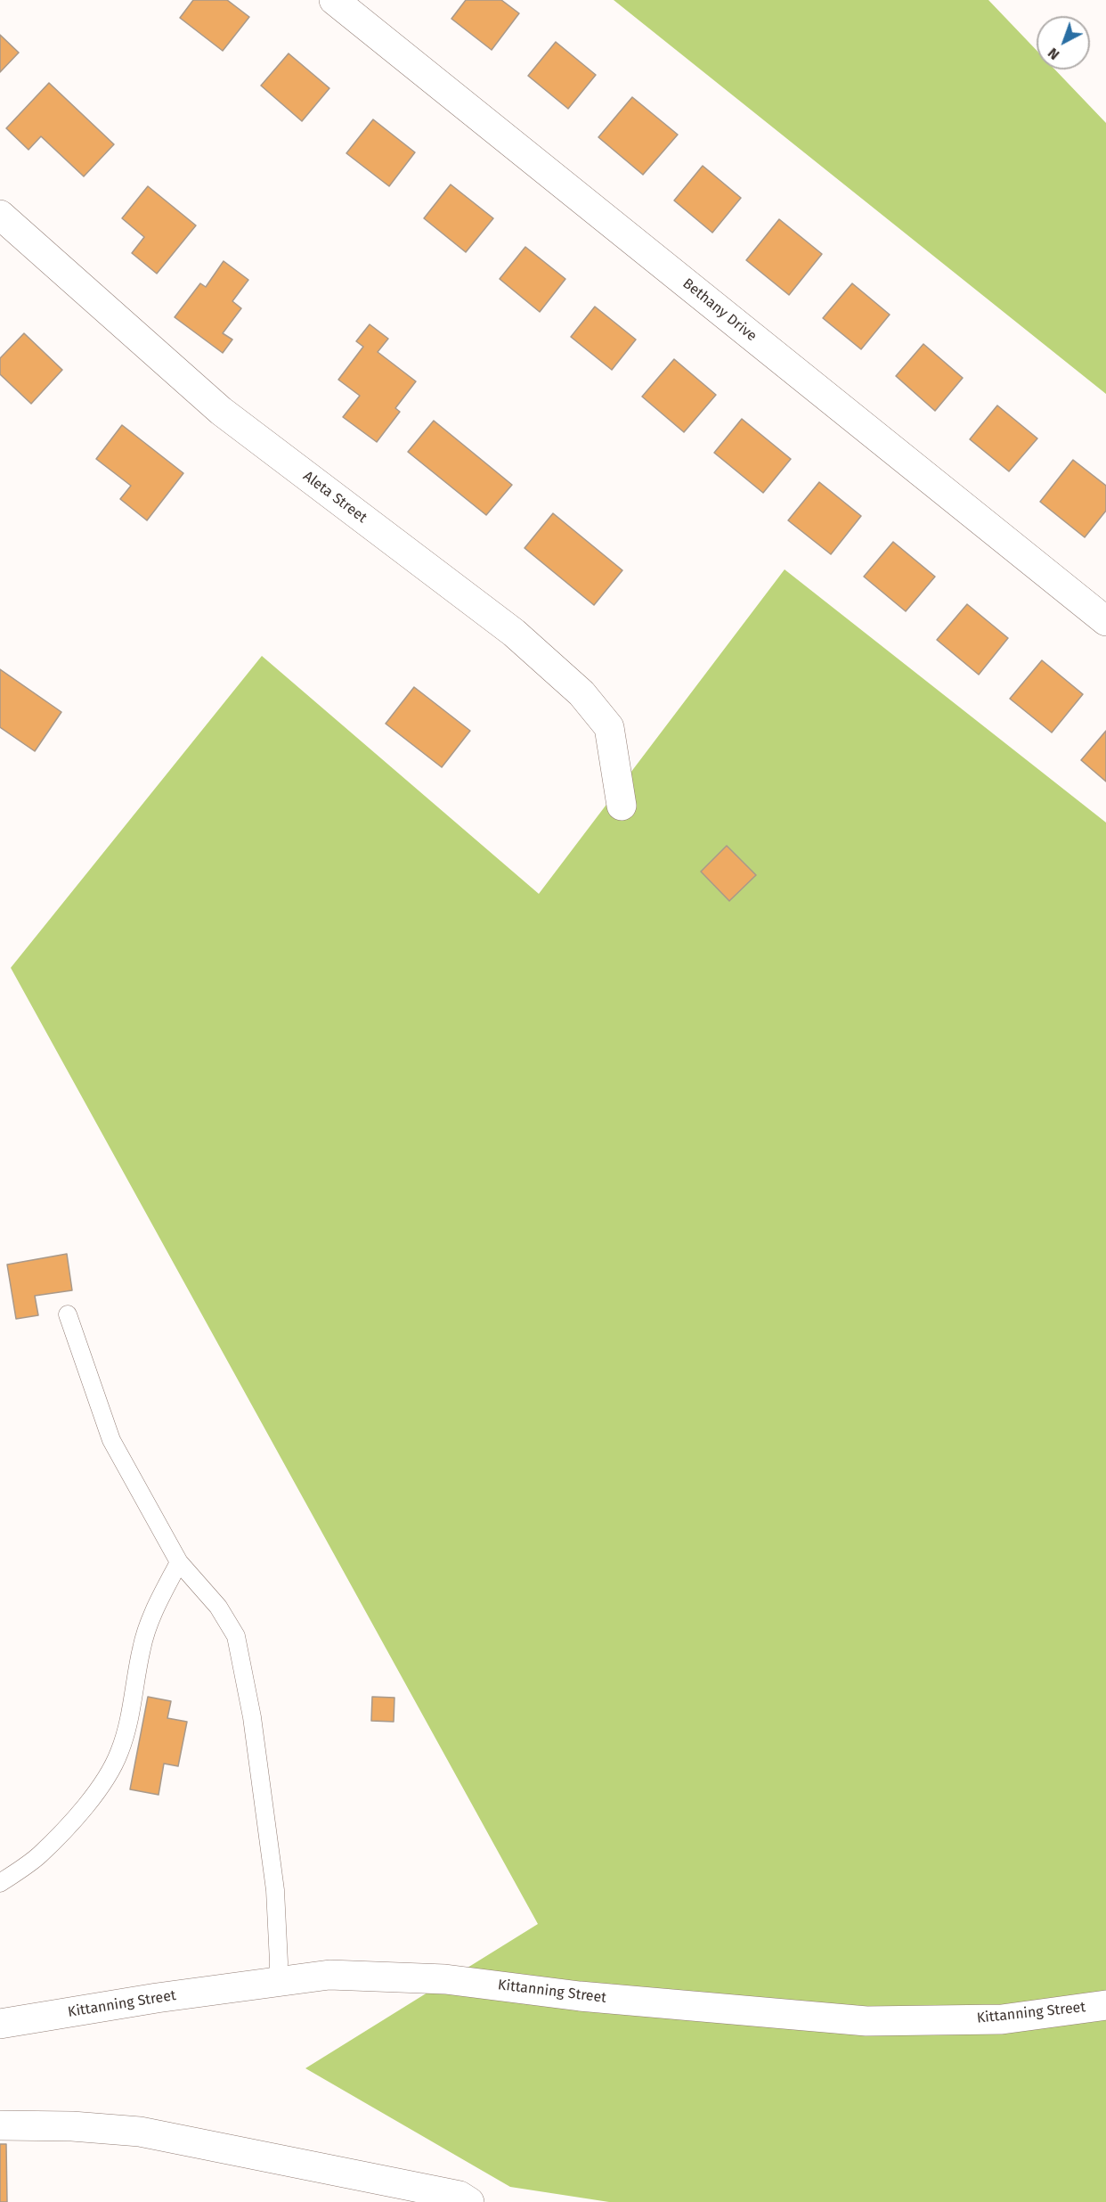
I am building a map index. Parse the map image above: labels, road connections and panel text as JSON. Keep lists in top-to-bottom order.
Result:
{
  "streets": {
    "street": ["Bethany Drive", "Aleta Street", "Kittanning Street"]
  },
  "north": "bottom left"
}
